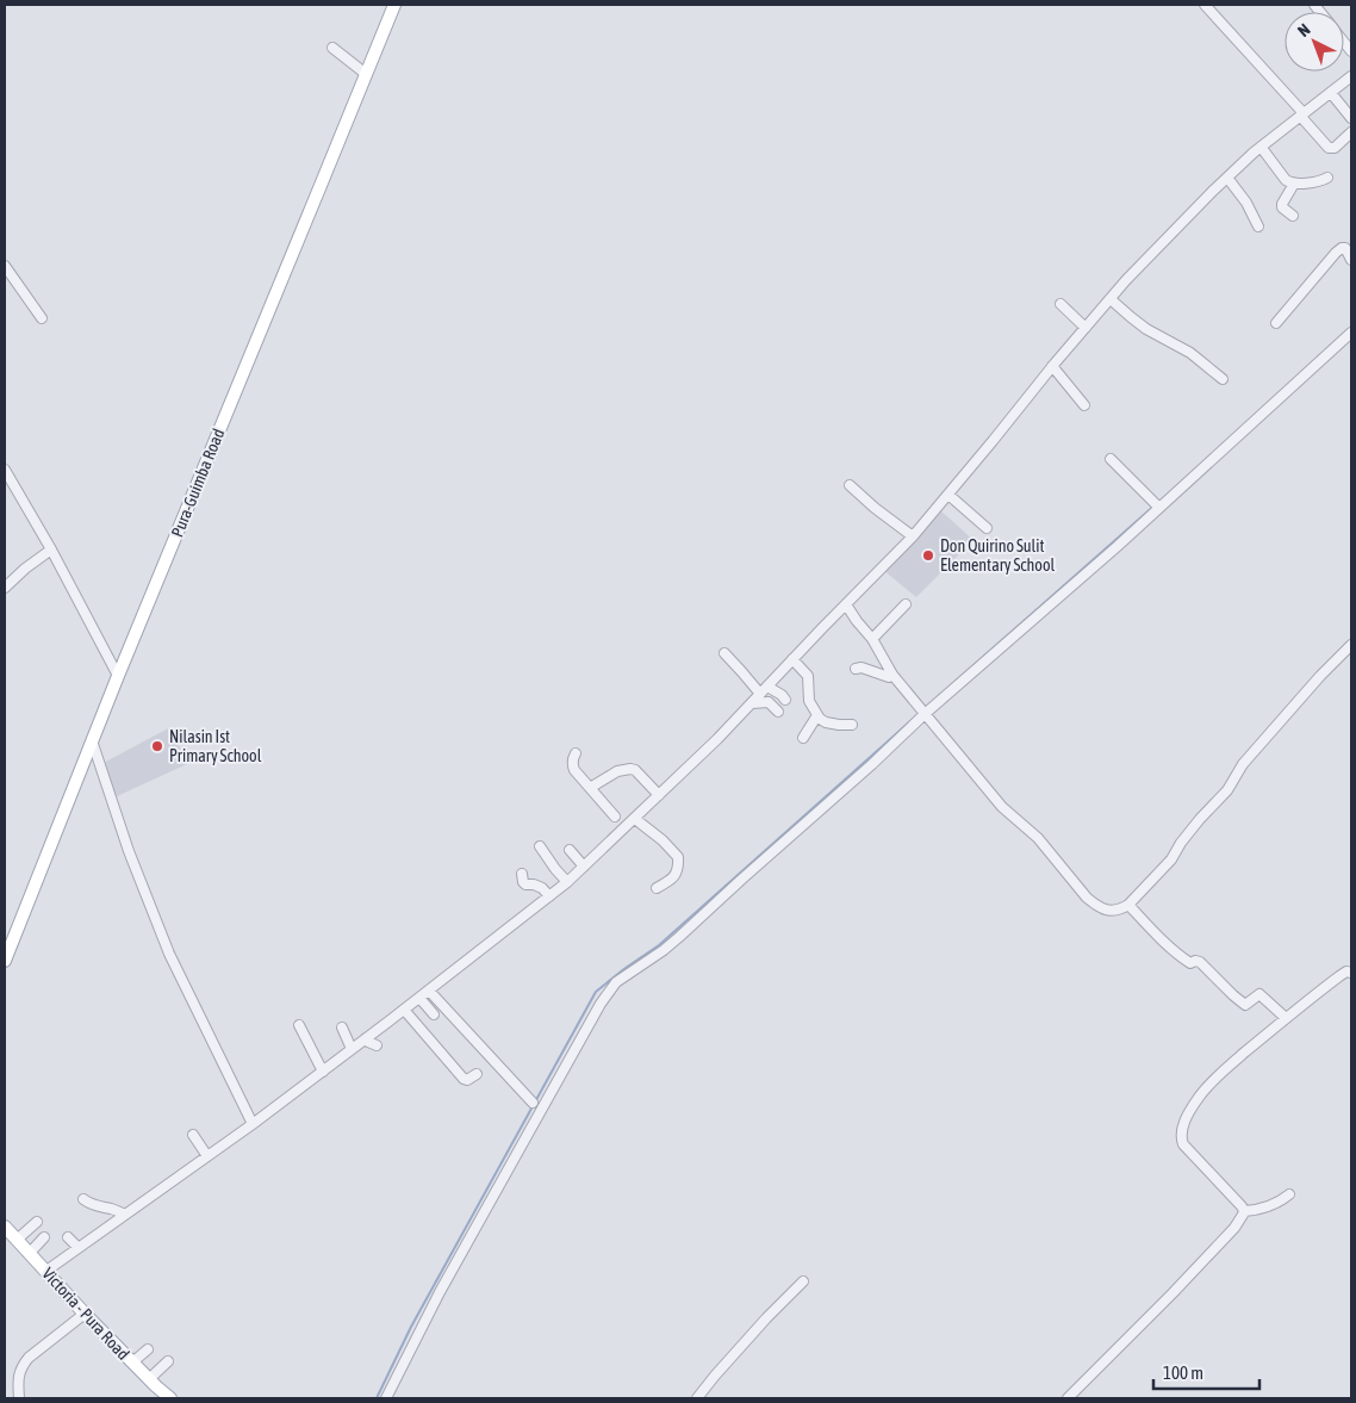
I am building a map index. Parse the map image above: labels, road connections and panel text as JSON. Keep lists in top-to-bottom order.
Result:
{
  "streets": {
    "main road": ["Pura-Guimba Road", "Victoria - Pura Road"]
  },
  "places": ["Don Quirino Sulit Elementary School", "Nilasin Ist Primary School"],
  "scale_bar": "100 m",
  "north": "top left"
}
